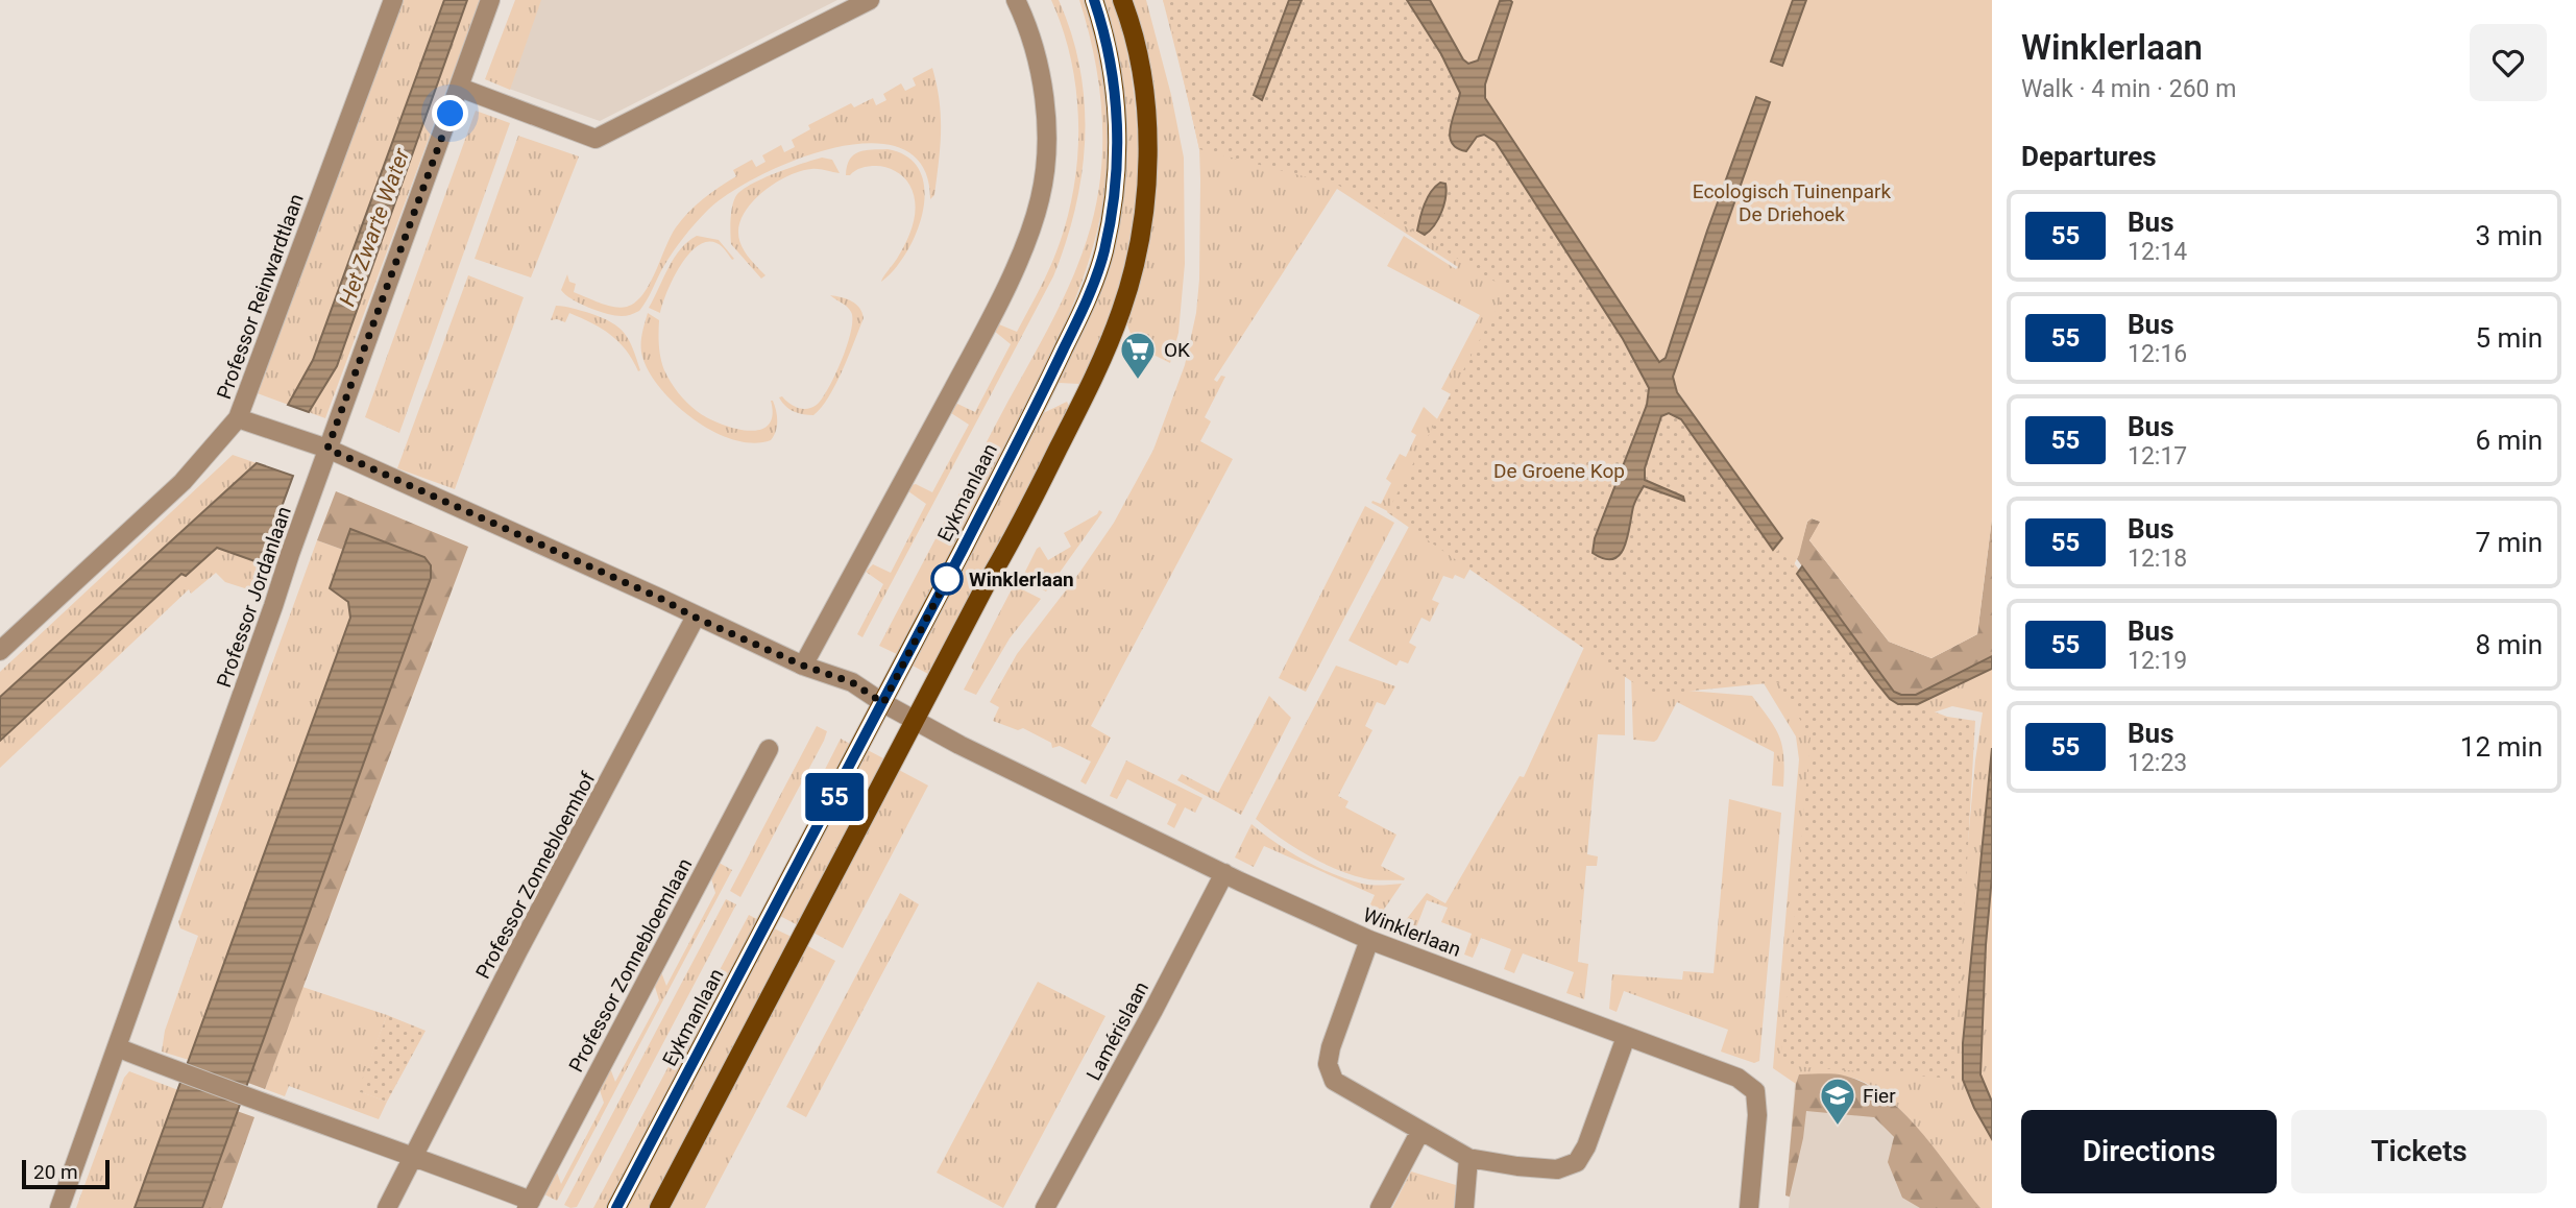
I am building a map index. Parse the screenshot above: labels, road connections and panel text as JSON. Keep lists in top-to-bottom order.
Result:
{
  "streets": {
    "main road": ["Eykmanlaan"],
    "street": [
      "Professor Reinwardtlaan",
      "Professor Jordanlaan",
      "Professor Zonnebloemhof",
      "Winklerlaan",
      "Professor Zonnebloemlaan",
      "Lamérislaan"
    ]
  },
  "crossings": [
    ["Professor Reinwardtlaan", "Winklerlaan"],
    ["Eykmanlaan", "Winklerlaan"],
    ["Professor Jordanlaan", "Winklerlaan"],
    ["Professor Jordanlaan", "Professor Zonnebloemlaan"],
    ["Professor Zonnebloemhof", "Winklerlaan"],
    ["Professor Zonnebloemhof", "Professor Zonnebloemlaan"],
    ["Winklerlaan", "Lamérislaan"]
  ],
  "water": ["Het Zwarte Water"],
  "parks": ["Ecologisch Tuinenpark De Driehoek", "De Groene Kop"],
  "places": {
    "supermarket": ["OK"],
    "other": ["Winklerlaan"],
    "school or university": ["Fier"]
  },
  "lines": ["bus line 55"],
  "scale_bar": "20 m",
  "page": {
    "on_map": "55",
    "heading": [
      ["Winklerlaan", "Walk · 4 min · 260 m"],
      "Departures"
    ],
    "list": [
      {
        "mark": "55",
        "name": "Bus",
        "note": "12:14",
        "value": "3 min"
      },
      {
        "mark": "55",
        "name": "Bus",
        "note": "12:16",
        "value": "5 min"
      },
      {
        "mark": "55",
        "name": "Bus",
        "note": "12:17",
        "value": "6 min"
      },
      {
        "mark": "55",
        "name": "Bus",
        "note": "12:18",
        "value": "7 min"
      },
      {
        "mark": "55",
        "name": "Bus",
        "note": "12:19",
        "value": "8 min"
      },
      {
        "mark": "55",
        "name": "Bus",
        "note": "12:23",
        "value": "12 min"
      }
    ],
    "buttons": ["Directions", "Tickets"],
    "scale": "20 m"
  }
}
